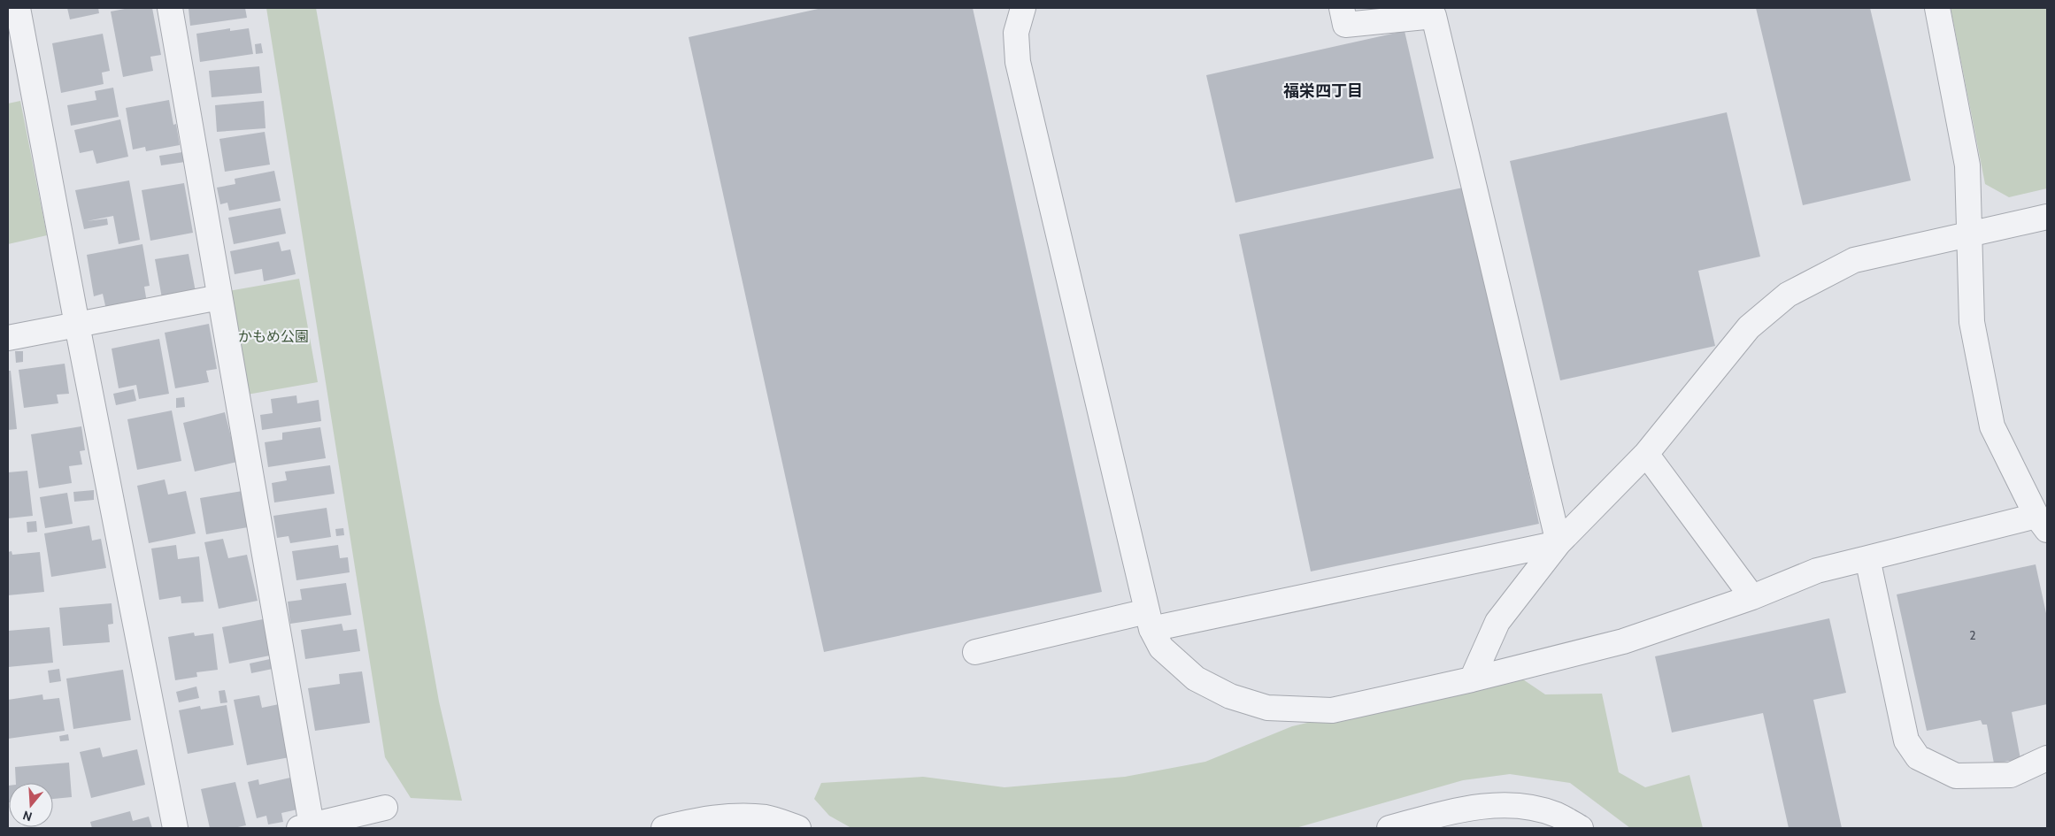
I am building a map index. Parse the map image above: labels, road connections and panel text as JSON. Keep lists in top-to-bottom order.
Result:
{
  "districts": ["福栄四丁目"],
  "parks": ["かもめ公園"],
  "house_numbers": ["2"],
  "north": "bottom"
}
